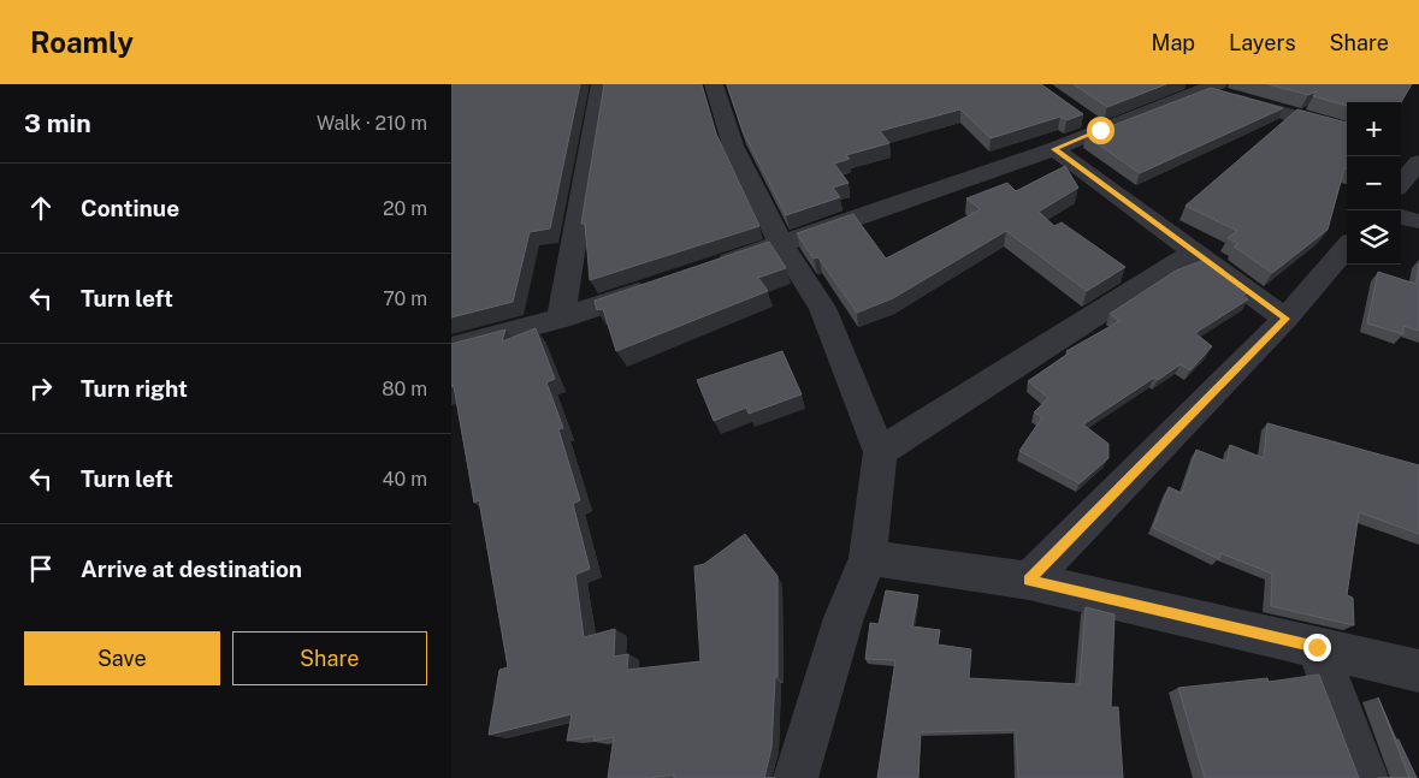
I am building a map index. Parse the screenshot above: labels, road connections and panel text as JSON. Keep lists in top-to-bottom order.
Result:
{
  "page": {
    "header": "Roamly",
    "nav": ["Map", "Layers", "Share"],
    "heading": ["3 min", "Walk · 210 m"],
    "map_buttons": ["+", "−"],
    "list": [
      ["Continue", "20 m"],
      ["Turn left", "70 m"],
      ["Turn right", "80 m"],
      ["Turn left", "40 m"],
      "Arrive at destination"
    ],
    "buttons": ["Save", "Share"]
  }
}
